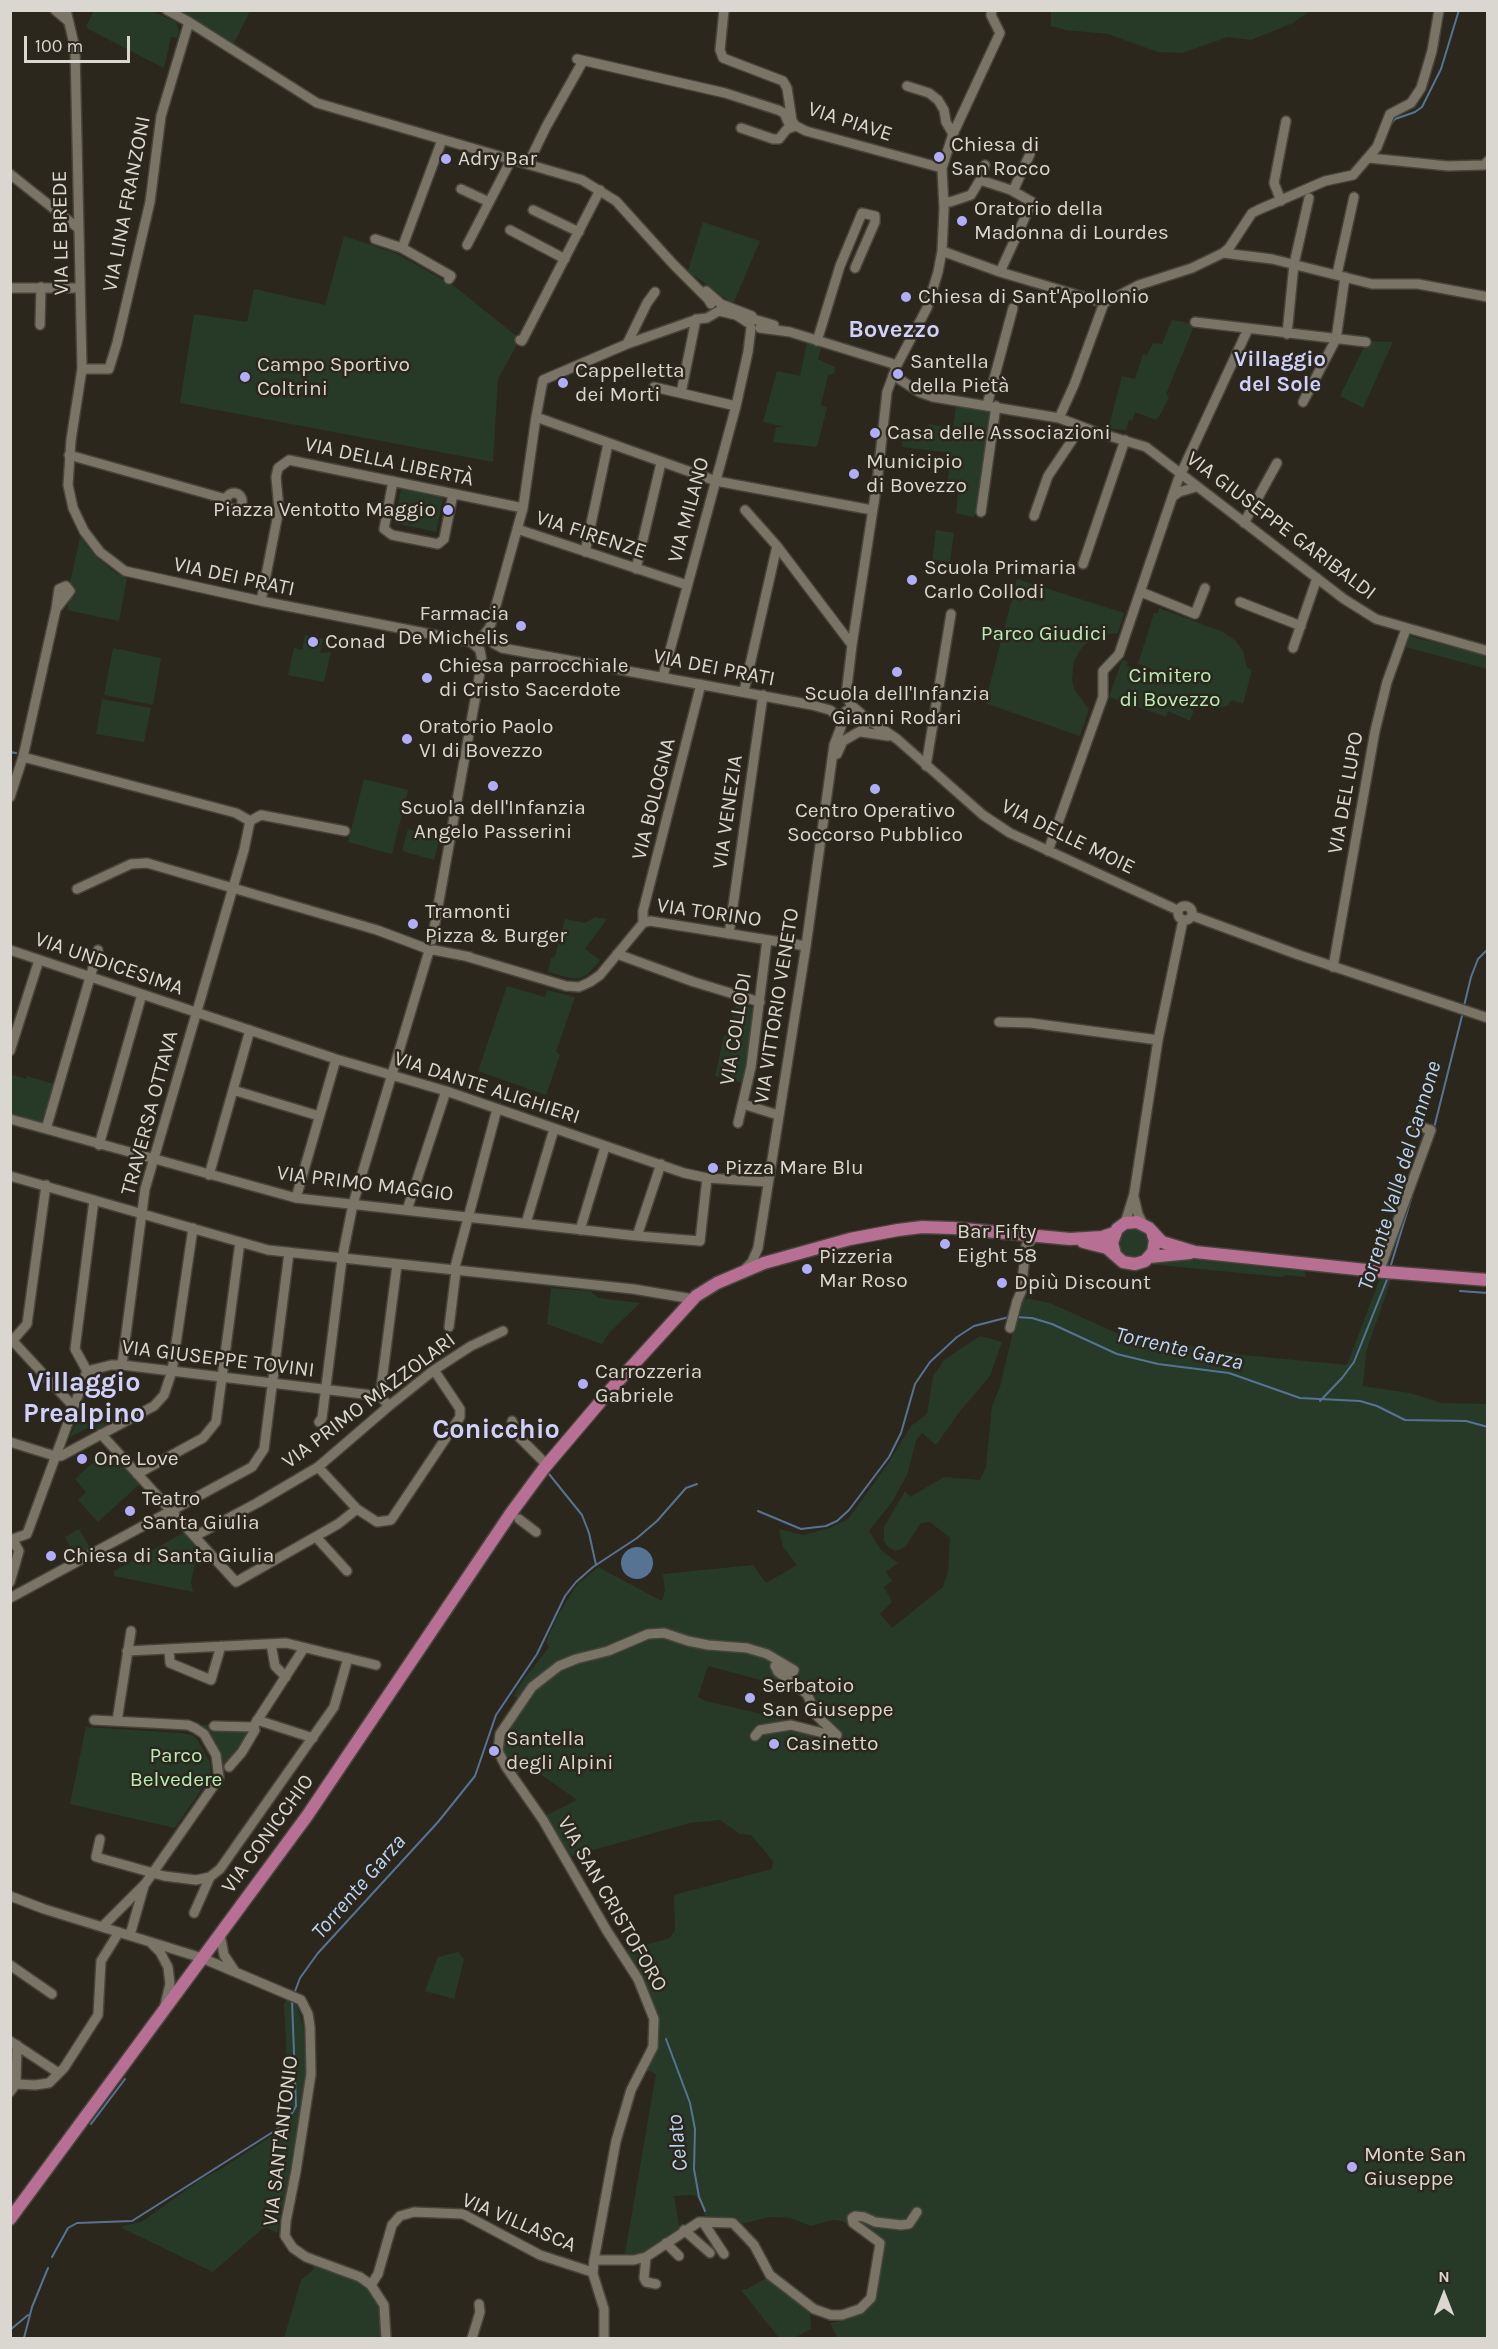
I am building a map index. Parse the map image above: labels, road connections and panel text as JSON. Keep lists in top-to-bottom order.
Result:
{
  "streets": {
    "main road": ["VIA CONICCHIO"],
    "street": [
      "VIA PIAVE",
      "VIA LINA FRANZONI",
      "VIA LE BREDE",
      "VIA DELLA LIBERTÀ",
      "VIA MILANO",
      "VIA GIUSEPPE GARIBALDI",
      "VIA FIRENZE",
      "VIA DEI PRATI",
      "VIA DEL LUPO",
      "VIA BOLOGNA",
      "VIA VENEZIA",
      "VIA DELLE MOIE",
      "VIA TORINO",
      "VIA UNDICESIMA",
      "VIA VITTORIO VENETO",
      "VIA COLLODI",
      "VIA DANTE ALIGHIERI",
      "TRAVERSA OTTAVA",
      "VIA PRIMO MAGGIO",
      "VIA GIUSEPPE TOVINI",
      "VIA PRIMO MAZZOLARI",
      "VIA SAN CRISTOFORO",
      "VIA SANT'ANTONIO",
      "VIA VILLASCA"
    ]
  },
  "crossings": [
    ["VIA LINA FRANZONI", "VIA LE BREDE"],
    ["VIA LE BREDE", "VIA DEI PRATI"],
    ["VIA DELLA LIBERTÀ", "VIA DEI PRATI"],
    ["VIA MILANO", "VIA FIRENZE"],
    ["VIA MILANO", "VIA DEI PRATI"],
    ["VIA GIUSEPPE GARIBALDI", "VIA DEL LUPO"],
    ["VIA DEI PRATI", "VIA BOLOGNA"],
    ["VIA DEI PRATI", "VIA VENEZIA"],
    ["VIA DEI PRATI", "VIA DELLE MOIE"],
    ["VIA DEI PRATI", "VIA VITTORIO VENETO"],
    ["VIA DEL LUPO", "VIA DELLE MOIE"],
    ["VIA BOLOGNA", "VIA TORINO"],
    ["VIA VENEZIA", "VIA TORINO"],
    ["VIA DELLE MOIE", "VIA VITTORIO VENETO"],
    ["VIA TORINO", "VIA VITTORIO VENETO"],
    ["VIA TORINO", "VIA COLLODI"],
    ["VIA UNDICESIMA", "VIA DANTE ALIGHIERI"],
    ["VIA UNDICESIMA", "TRAVERSA OTTAVA"],
    ["VIA VITTORIO VENETO", "VIA DANTE ALIGHIERI"],
    ["VIA VITTORIO VENETO", "VIA CONICCHIO"],
    ["VIA DANTE ALIGHIERI", "TRAVERSA OTTAVA"],
    ["VIA DANTE ALIGHIERI", "VIA PRIMO MAGGIO"],
    ["TRAVERSA OTTAVA", "VIA PRIMO MAGGIO"],
    ["TRAVERSA OTTAVA", "VIA GIUSEPPE TOVINI"],
    ["VIA CONICCHIO", "VIA SANT'ANTONIO"],
    ["VIA SAN CRISTOFORO", "VIA VILLASCA"],
    ["VIA SANT'ANTONIO", "VIA VILLASCA"]
  ],
  "districts": [
    "Bovezzo",
    "Villaggio del Sole",
    "Villaggio Prealpino",
    "Conicchio"
  ],
  "water": ["Torrente Valle del Cannone", "Torrente Garza", "Celato"],
  "parks": ["Parco Giudici", "Cimitero di Bovezzo", "Parco Belvedere"],
  "places": [
    "Chiesa di San Rocco",
    "Adry Bar",
    "Oratorio della Madonna di Lourdes",
    "Chiesa di Sant'Apollonio",
    "Santella della Pietà",
    "Campo Sportivo Coltrini",
    "Cappelletta dei Morti",
    "Casa delle Associazioni",
    "Municipio di Bovezzo",
    "Piazza Ventotto Maggio",
    "Scuola Primaria Carlo Collodi",
    "Farmacia De Michelis",
    "Conad",
    "Scuola dell'Infanzia Gianni Rodari",
    "Chiesa parrocchiale di Cristo Sacerdote",
    "Oratorio Paolo VI di Bovezzo",
    "Scuola dell'Infanzia Angelo Passerini",
    "Centro Operativo Soccorso Pubblico",
    "Tramonti Pizza & Burger",
    "Pizza Mare Blu",
    "Bar Fifty Eight 58",
    "Pizzeria Mar Roso",
    "Dpiù Discount",
    "Carrozzeria Gabriele",
    "One Love",
    "Teatro Santa Giulia",
    "Chiesa di Santa Giulia",
    "Serbatoio San Giuseppe",
    "Casinetto",
    "Santella degli Alpini",
    "Monte San Giuseppe"
  ],
  "scale_bar": "100 m",
  "north": "top"
}
